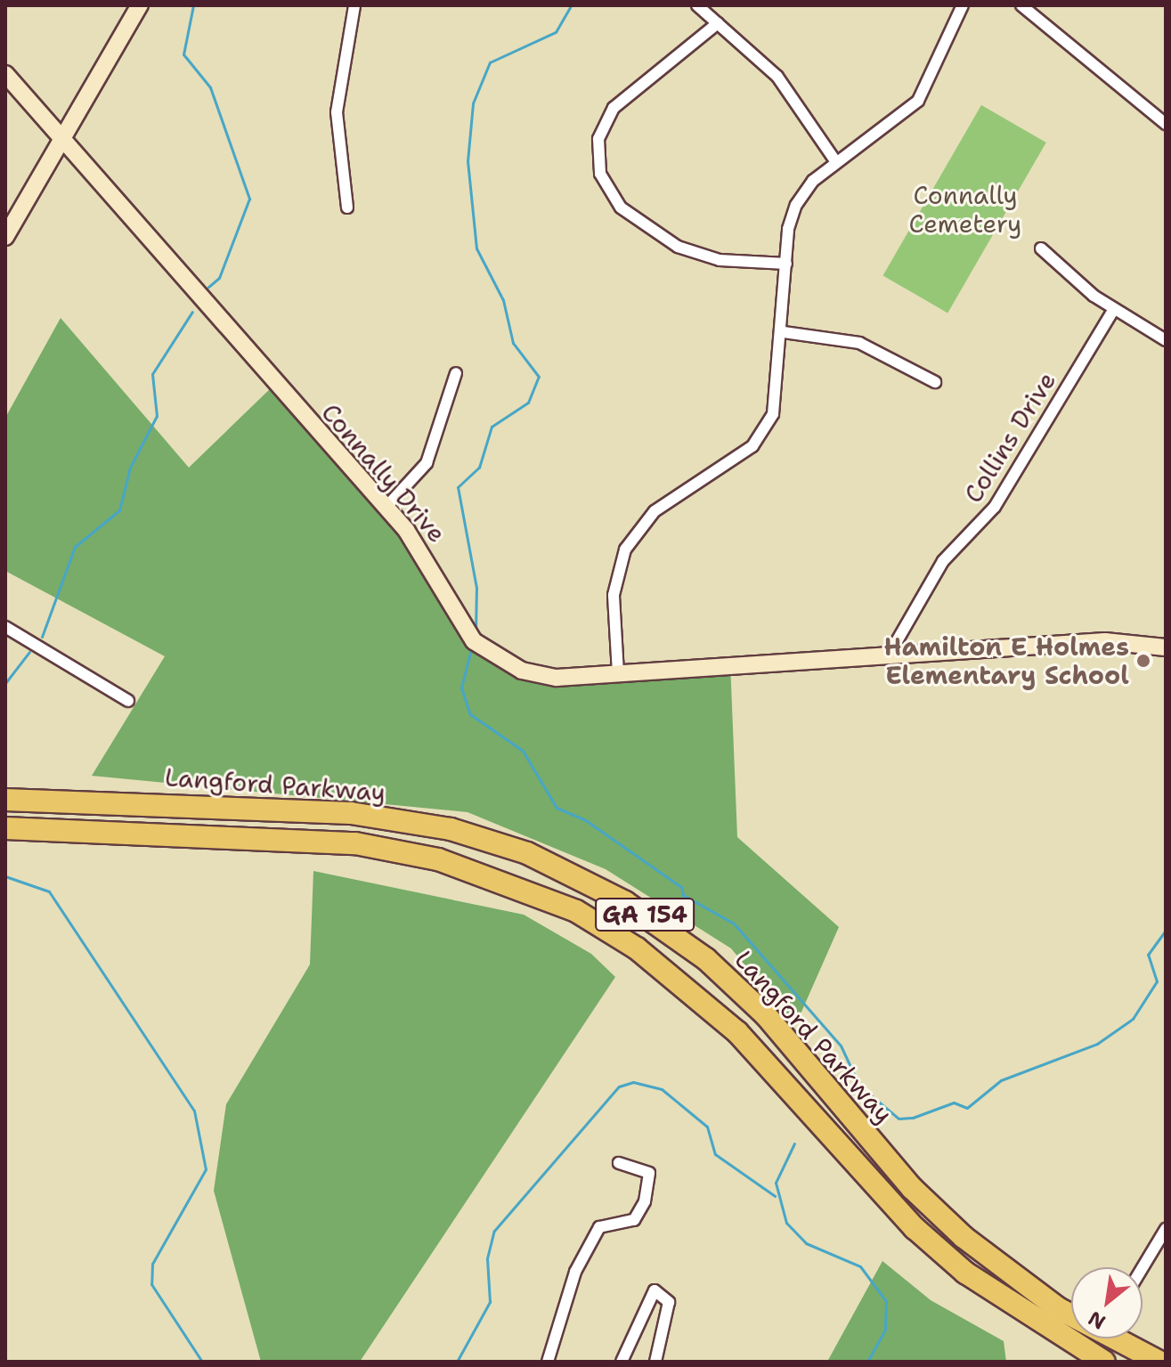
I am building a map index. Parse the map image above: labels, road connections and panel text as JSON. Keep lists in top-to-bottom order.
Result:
{
  "streets": {
    "highway": ["Langford Parkway", "GA 154"],
    "street": ["Collins Drive", "Connally Drive"]
  },
  "crossings": [
    ["Collins Drive", "Connally Drive"]
  ],
  "parks": ["Connally Cemetery"],
  "places": ["Hamilton E Holmes Elementary School"],
  "north": "bottom left"
}
